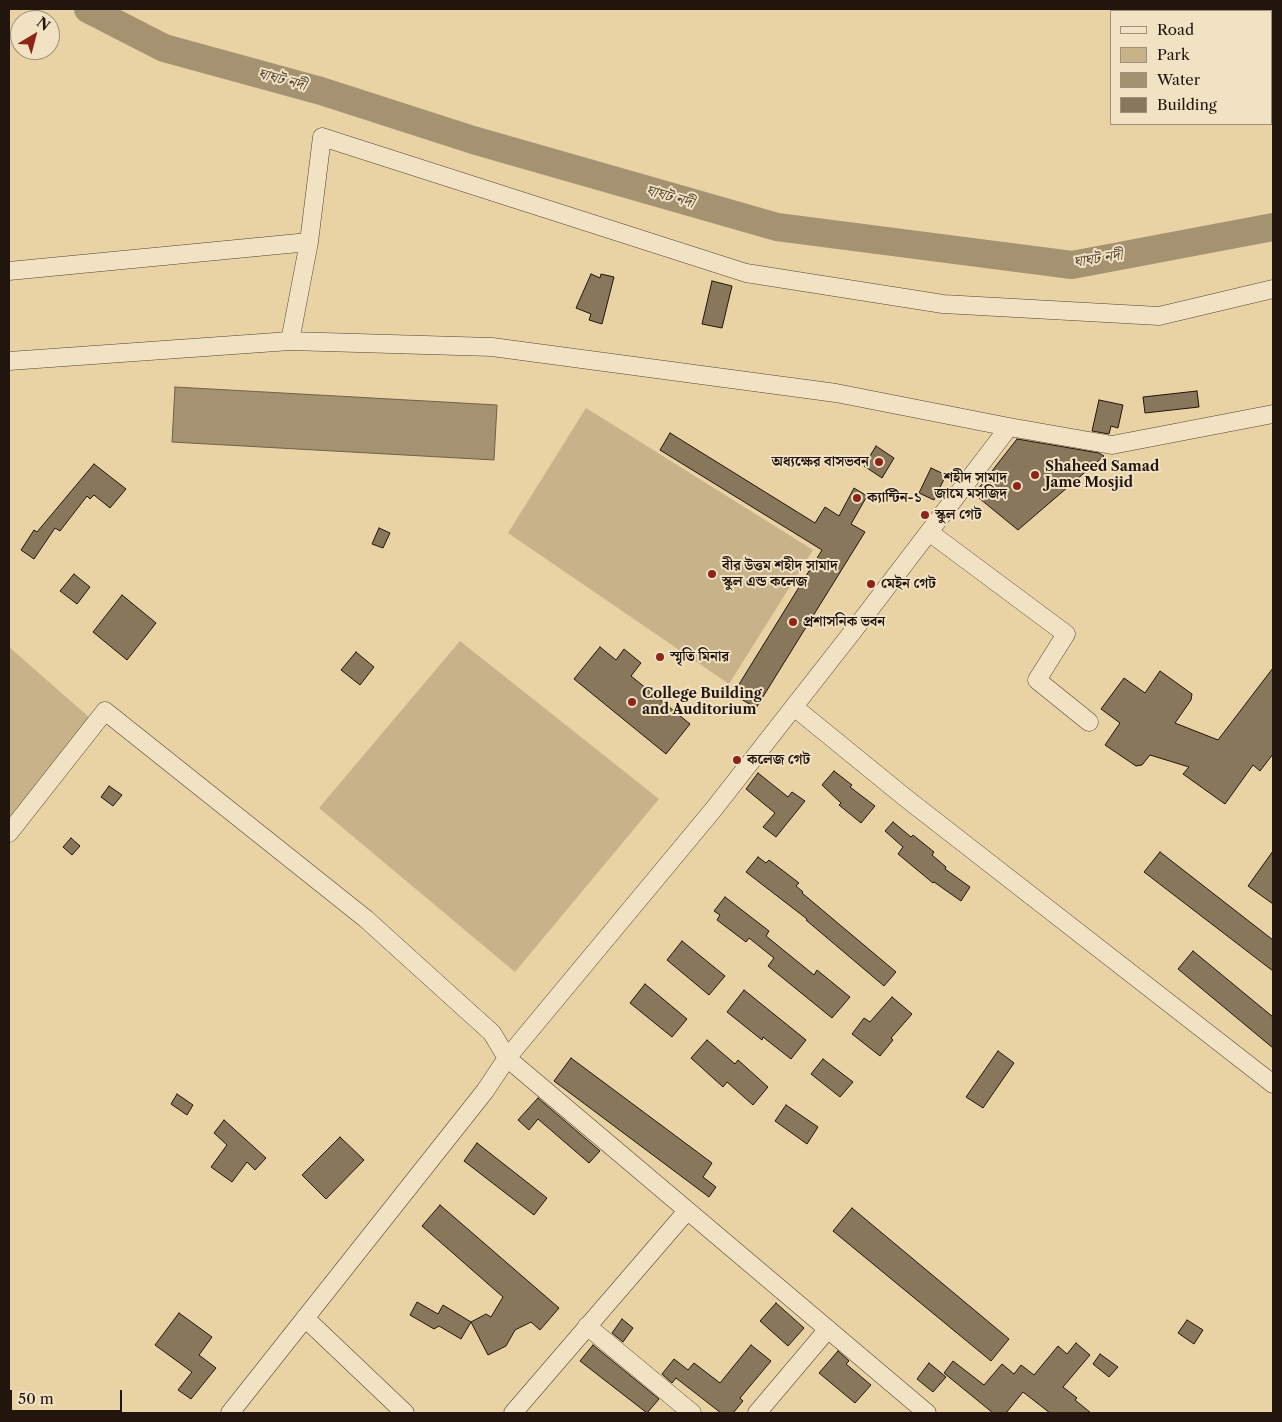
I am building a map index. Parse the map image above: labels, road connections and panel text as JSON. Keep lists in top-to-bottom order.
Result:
{
  "water": ["ঘাঘট নদী"],
  "places": [
    "অধ্যক্ষের বাসভবন",
    "Shaheed Samad Jame Mosjid",
    "শহীদ সামাদ জামে মসজিদ",
    "ক্যান্টিন-১",
    "স্কুল গেট",
    "বীর উত্তম শহীদ সামাদ স্কুল এন্ড কলেজ",
    "মেইন গেট",
    "প্রশাসনিক ভবন",
    "স্মৃতি মিনার",
    "College Building and Auditorium",
    "কলেজ গেট"
  ],
  "legend": [
    "Road",
    "Park",
    "Water",
    "Building"
  ],
  "scale_bar": "50 m",
  "north": "top right"
}
